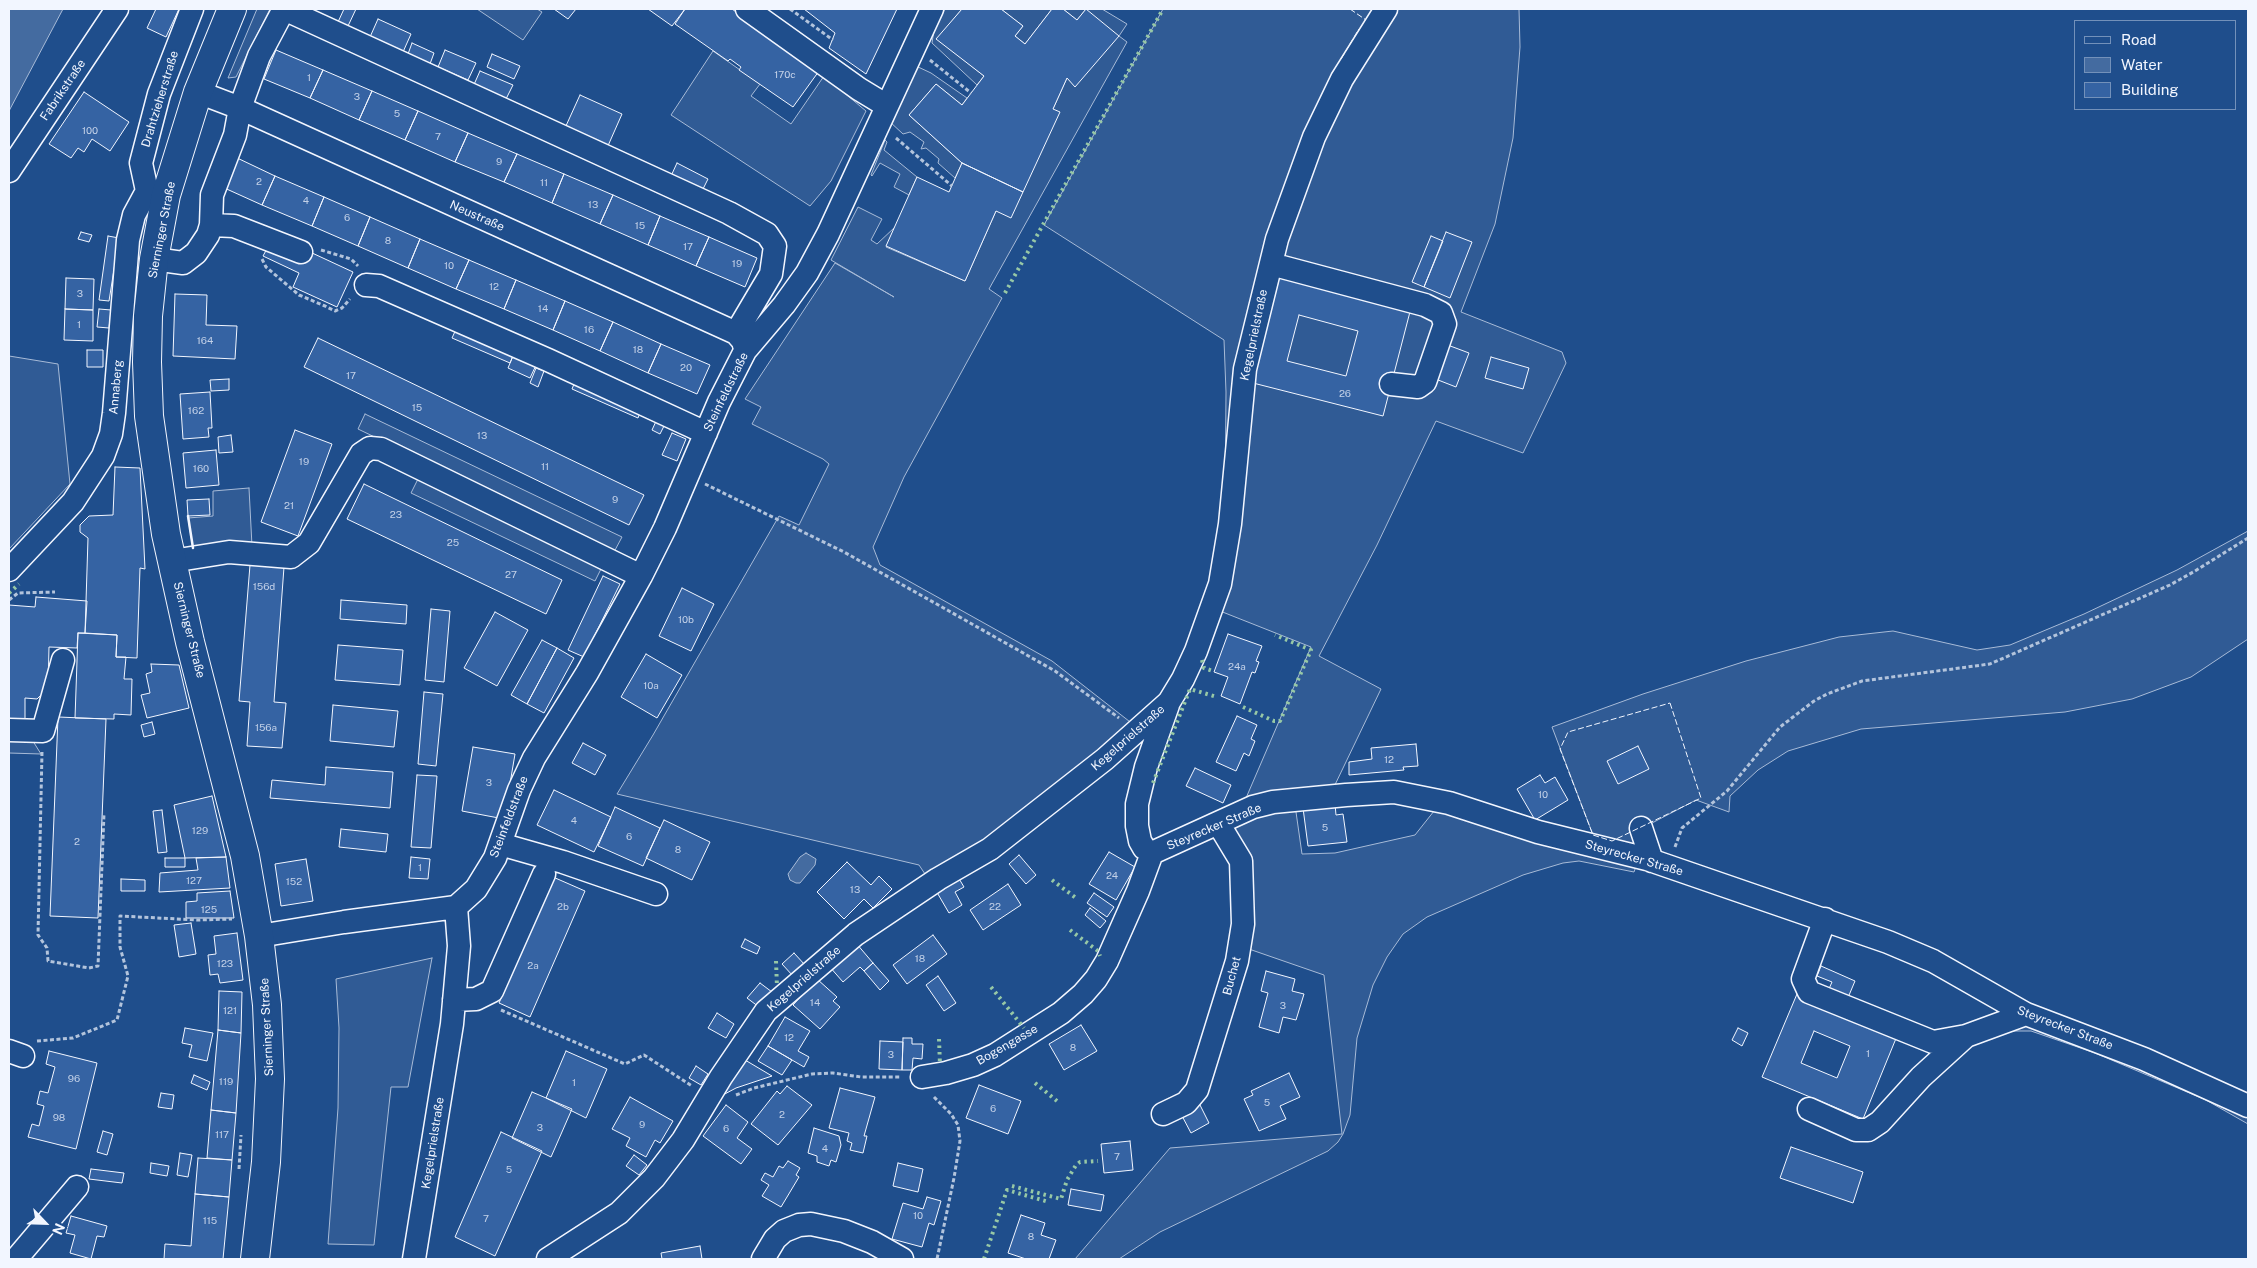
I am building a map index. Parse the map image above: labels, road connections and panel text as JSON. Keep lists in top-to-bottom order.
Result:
{
  "streets": {
    "main road": ["Sierninger Straße"],
    "street": [
      "Fabrikstraße",
      "Drahtzieherstraße",
      "Neustraße",
      "Kegelprielstraße",
      "Annaberg",
      "Steinfeldstraße",
      "Steyrecker Straße",
      "Buchet",
      "Bogengasse"
    ]
  },
  "crossings": [
    ["Drahtzieherstraße", "Sierninger Straße"],
    ["Drahtzieherstraße", "Annaberg"],
    ["Neustraße", "Sierninger Straße"],
    ["Neustraße", "Steinfeldstraße"],
    ["Sierninger Straße", "Annaberg"],
    ["Kegelprielstraße", "Steinfeldstraße"],
    ["Kegelprielstraße", "Steyrecker Straße"],
    ["Steyrecker Straße", "Buchet"],
    ["Steyrecker Straße", "Bogengasse"]
  ],
  "house_numbers": [
    "170c",
    "1",
    "3",
    "5",
    "100",
    "7",
    "9",
    "2",
    "11",
    "4",
    "13",
    "6",
    "15",
    "8",
    "17",
    "19",
    "10",
    "12",
    "3",
    "14",
    "1",
    "16",
    "164",
    "18",
    "20",
    "17",
    "26",
    "15",
    "162",
    "13",
    "19",
    "11",
    "160",
    "9",
    "21",
    "23",
    "25",
    "27",
    "156d",
    "10b",
    "24a",
    "10a",
    "156a",
    "12",
    "3",
    "10",
    "4",
    "5",
    "129",
    "6",
    "2",
    "8",
    "1",
    "24",
    "127",
    "152",
    "13",
    "2b",
    "22",
    "125",
    "18",
    "123",
    "2a",
    "14",
    "3",
    "121",
    "12",
    "8",
    "1",
    "3",
    "96",
    "119",
    "1",
    "5",
    "6",
    "2",
    "98",
    "9",
    "3",
    "6",
    "117",
    "4",
    "7",
    "5",
    "10",
    "7",
    "115",
    "8"
  ],
  "legend": ["Road", "Water", "Building"],
  "north": "bottom right"
}
